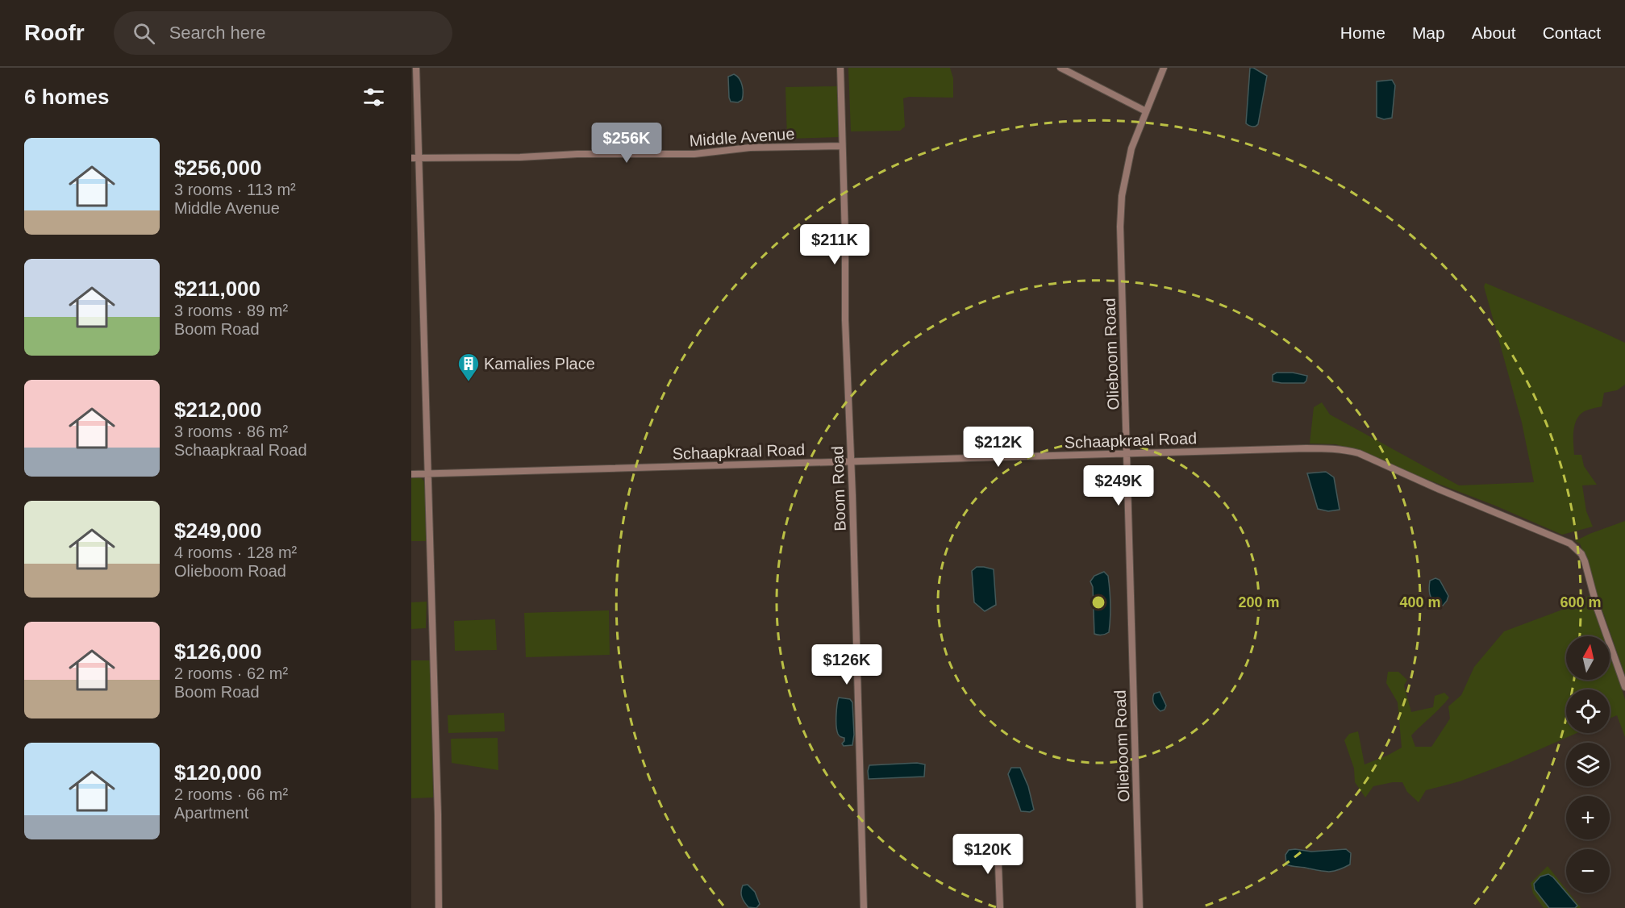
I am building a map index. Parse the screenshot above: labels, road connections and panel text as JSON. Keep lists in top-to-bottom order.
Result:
{
  "streets": {
    "street": [
      "Middle Avenue",
      "Olieboom Road",
      "Schaapkraal Road",
      "Boom Road"
    ]
  },
  "crossings": [
    ["Middle Avenue", "Boom Road"],
    ["Olieboom Road", "Schaapkraal Road"],
    ["Schaapkraal Road", "Boom Road"]
  ],
  "places": {
    "building": ["Kamalies Place"]
  },
  "north": "top",
  "page": {
    "header": "Roofr",
    "search": "Search here",
    "nav": [
      "Home",
      "Map",
      "About",
      "Contact"
    ],
    "heading": "6 homes",
    "price": [
      "$256K",
      "$211K",
      "$212K",
      "$249K",
      "$126K",
      "$120K"
    ],
    "list": [
      {
        "name": "$256,000",
        "note": "3 rooms · 113 m² · Middle Avenue"
      },
      {
        "name": "$211,000",
        "note": "3 rooms · 89 m² · Boom Road"
      },
      {
        "name": "$212,000",
        "note": "3 rooms · 86 m² · Schaapkraal Road"
      },
      {
        "name": "$249,000",
        "note": "4 rooms · 128 m² · Olieboom Road"
      },
      {
        "name": "$126,000",
        "note": "2 rooms · 62 m² · Boom Road"
      },
      {
        "name": "$120,000",
        "note": "2 rooms · 66 m² · Apartment"
      }
    ],
    "map_buttons": ["+", "−"]
  },
  "rings": ["200 m", "400 m", "600 m"]
}
